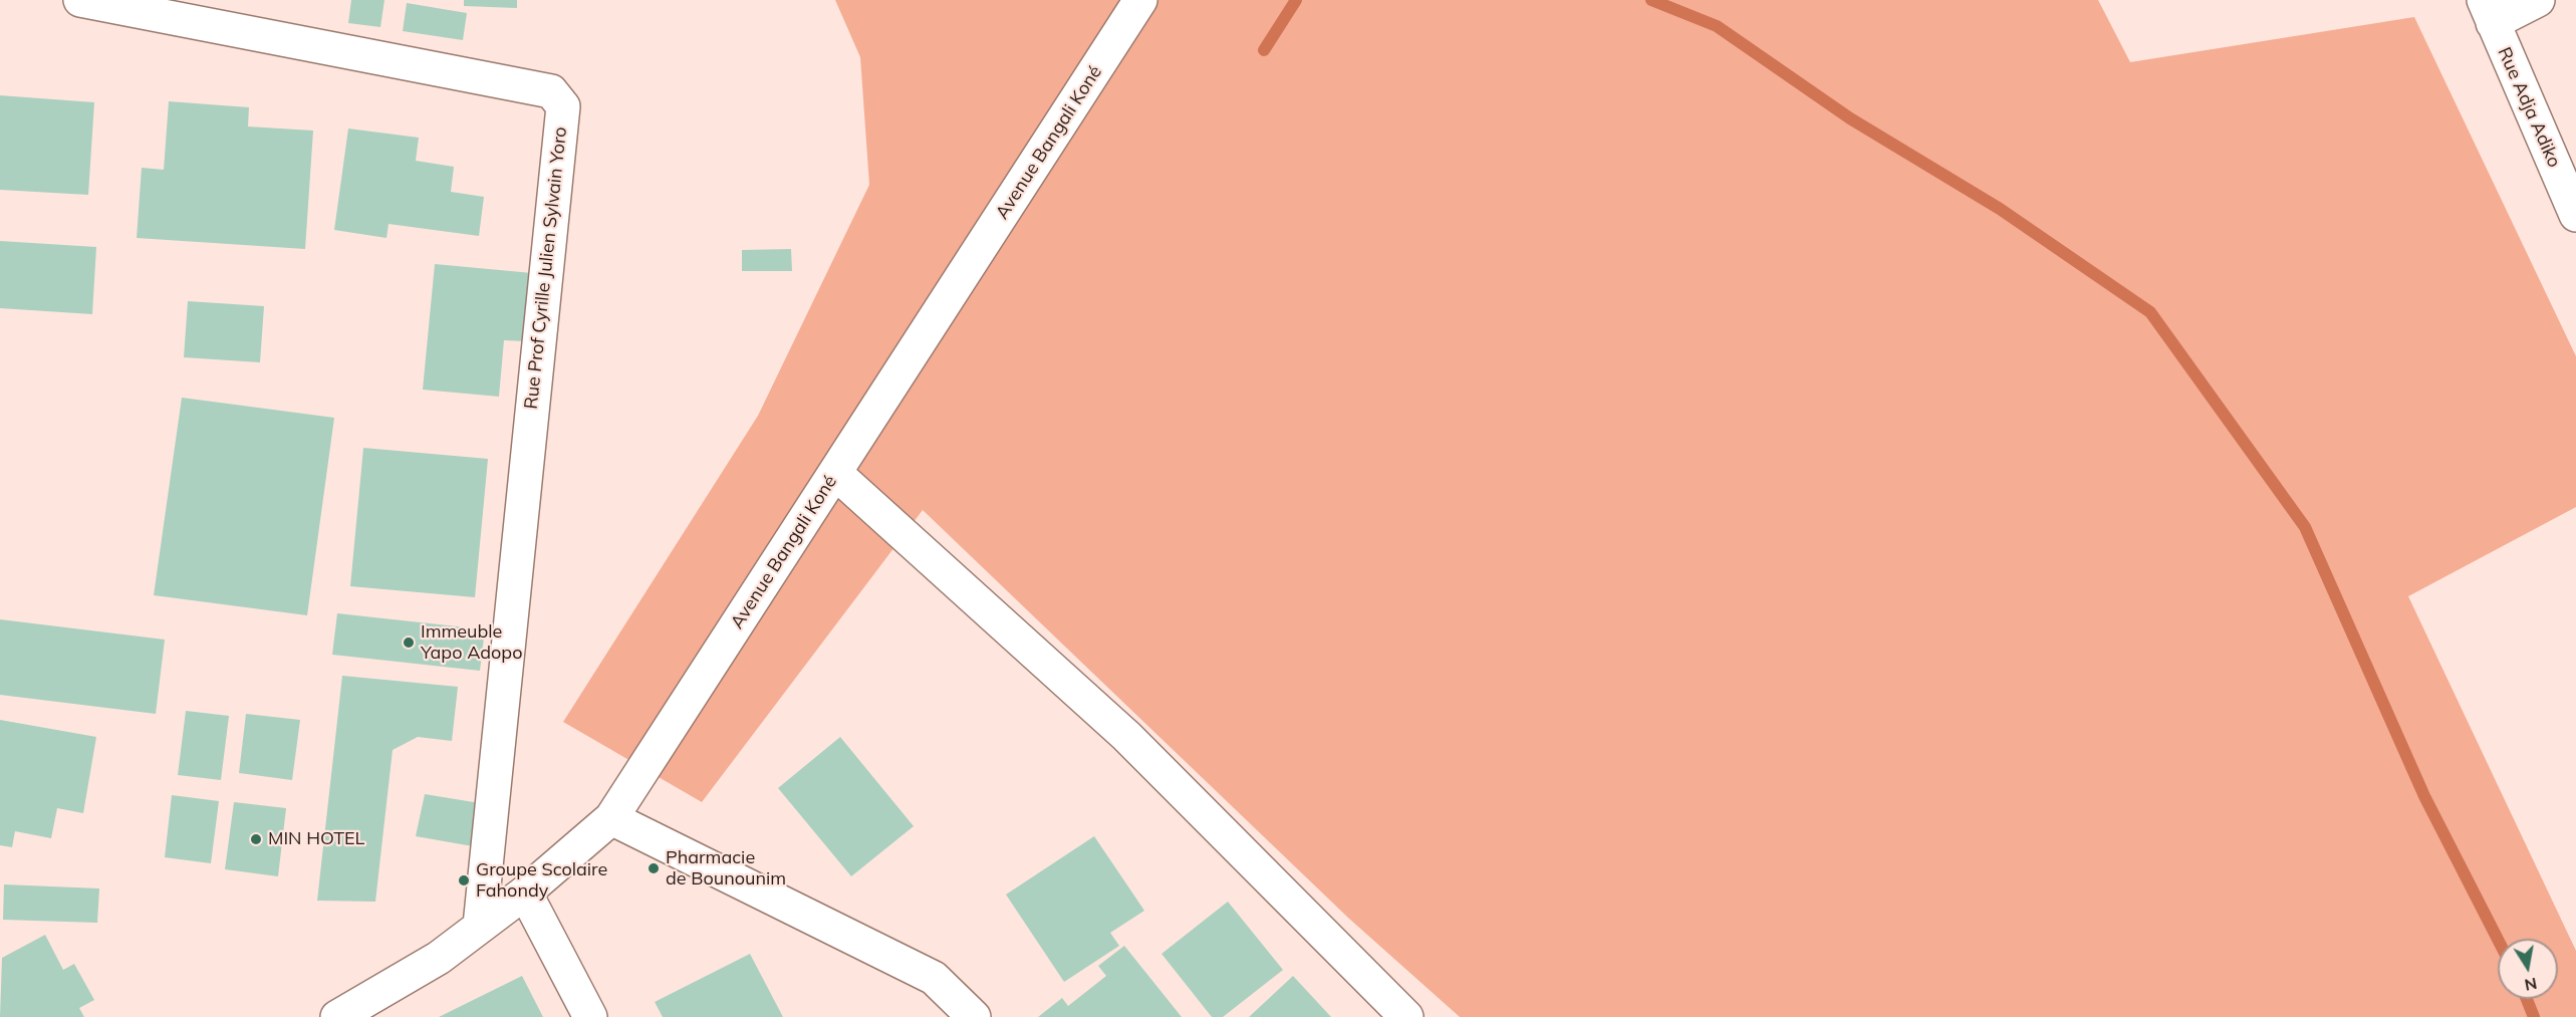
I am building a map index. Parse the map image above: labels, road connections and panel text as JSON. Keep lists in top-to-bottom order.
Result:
{
  "streets": {
    "street": ["Rue Adja Adiko", "Avenue Bangali Koné", "Rue Prof Cyrille Julien Sylvain Yoro"]
  },
  "crossings": [
    ["Avenue Bangali Koné", "Rue Prof Cyrille Julien Sylvain Yoro"]
  ],
  "places": [
    "Immeuble Yapo Adopo",
    "MIN HOTEL",
    "Pharmacie de Bounounim",
    "Groupe Scolaire Fahondy"
  ],
  "north": "bottom"
}
